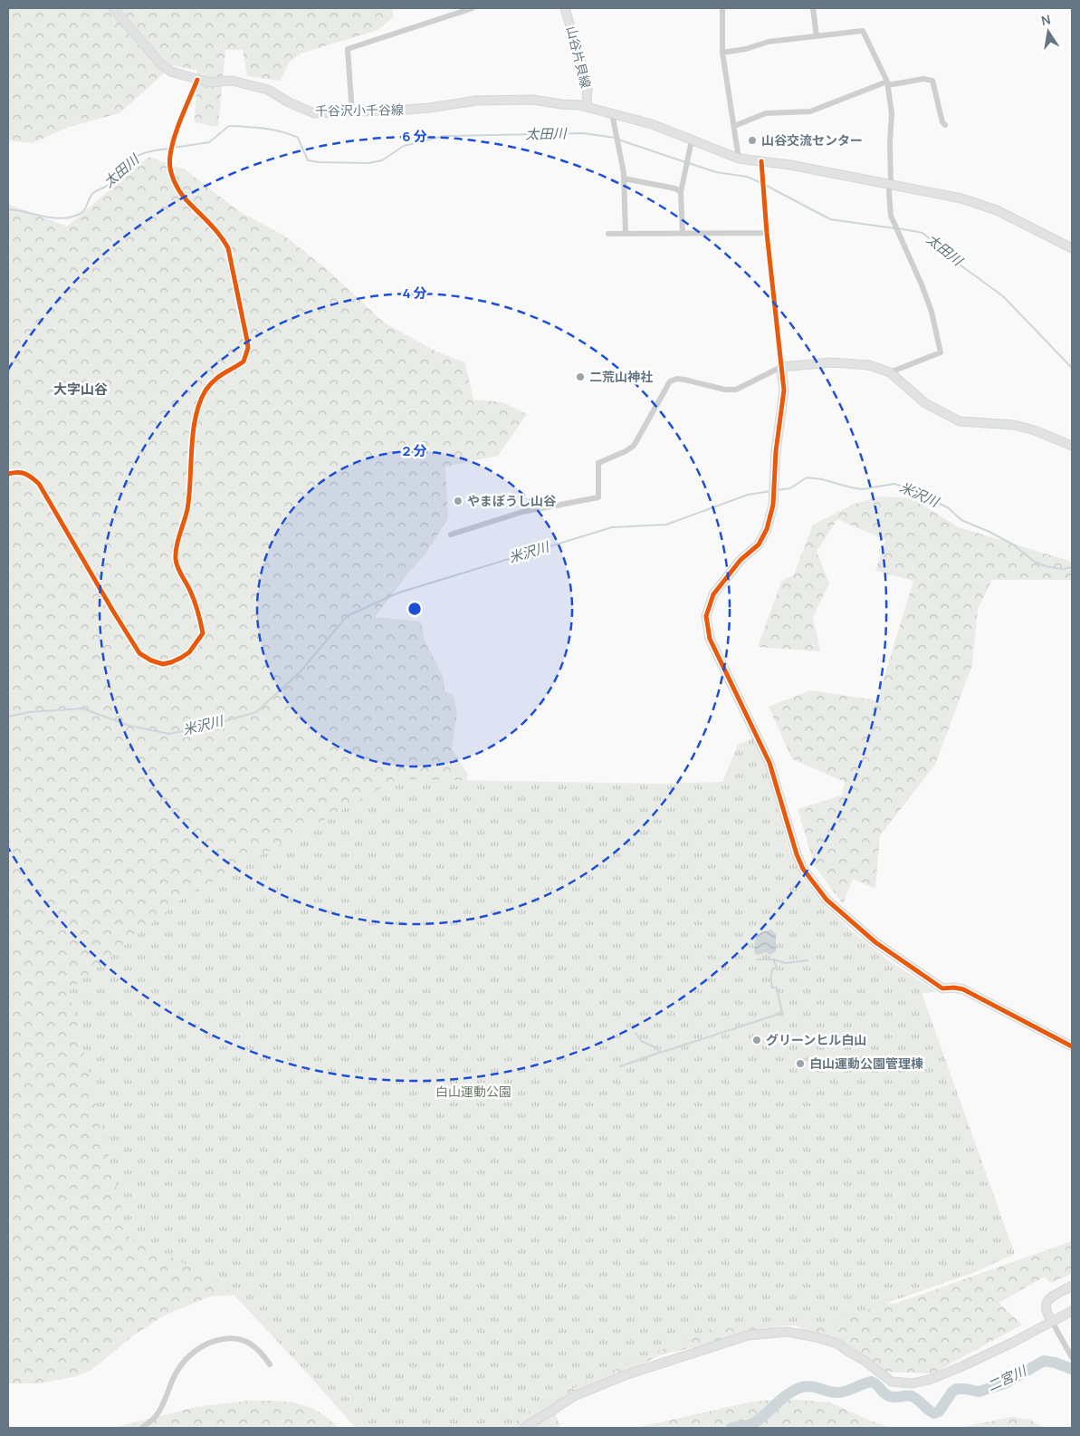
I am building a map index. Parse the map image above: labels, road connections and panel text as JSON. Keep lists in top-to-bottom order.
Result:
{
  "streets": {
    "street": ["山谷片貝線", "千谷沢小千谷線"]
  },
  "crossings": [
    ["山谷片貝線", "千谷沢小千谷線"]
  ],
  "districts": ["大字山谷"],
  "water": ["太田川", "米沢川", "二宮川"],
  "parks": ["白山運動公園"],
  "places": [
    "山谷交流センター",
    "二荒山神社",
    "やまぼうし山谷",
    "グリーンヒル白山",
    "白山運動公園管理棟"
  ],
  "north": "top",
  "rings": ["6 分", "4 分", "2 分"]
}
